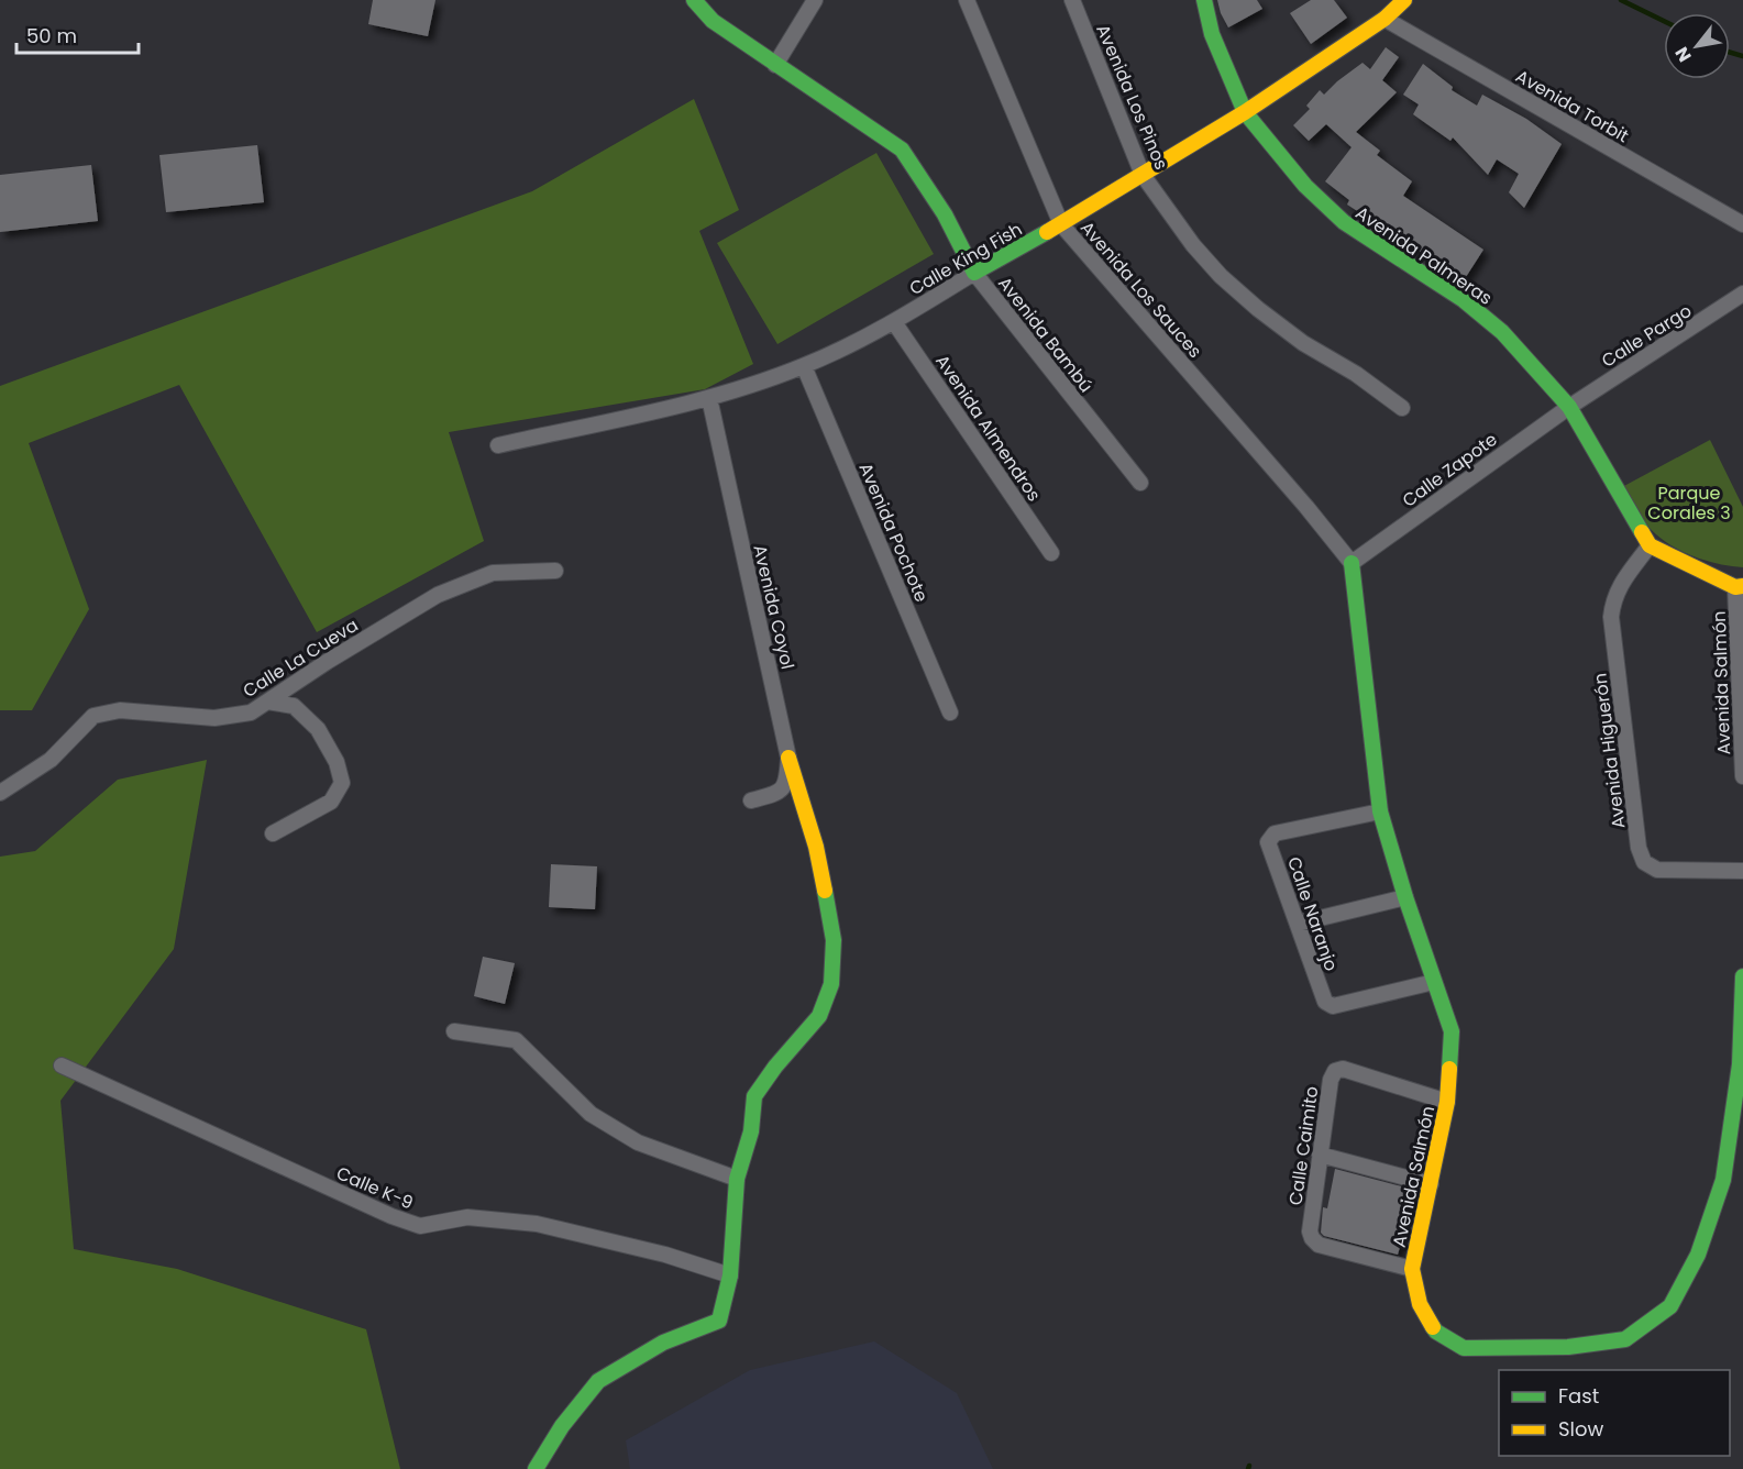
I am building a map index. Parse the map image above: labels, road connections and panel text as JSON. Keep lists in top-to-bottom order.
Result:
{
  "streets": {
    "street": [
      "Avenida Los Pinos",
      "Avenida Torbit",
      "Avenida Palmeras",
      "Calle King Fish",
      "Avenida Los Sauces",
      "Avenida Bambú",
      "Calle Pargo",
      "Avenida Almendros",
      "Calle Zapote",
      "Avenida Pochote",
      "Avenida Coyol",
      "Calle La Cueva",
      "Avenida Salmón",
      "Avenida Higuerón",
      "Calle Naranjo",
      "Calle Caimito",
      "Calle K-9"
    ]
  },
  "crossings": [
    ["Avenida Los Pinos", "Calle King Fish"],
    ["Avenida Torbit", "Calle King Fish"],
    ["Avenida Palmeras", "Calle King Fish"],
    ["Avenida Palmeras", "Calle Pargo"],
    ["Avenida Palmeras", "Calle Zapote"],
    ["Avenida Palmeras", "Avenida Higuerón"],
    ["Calle King Fish", "Avenida Los Sauces"],
    ["Calle King Fish", "Avenida Bambú"],
    ["Calle King Fish", "Avenida Almendros"],
    ["Calle King Fish", "Avenida Pochote"],
    ["Calle King Fish", "Avenida Coyol"],
    ["Avenida Los Sauces", "Calle Zapote"],
    ["Avenida Los Sauces", "Avenida Salmón"],
    ["Calle Pargo", "Calle Zapote"],
    ["Calle Zapote", "Avenida Salmón"],
    ["Avenida Salmón", "Calle Naranjo"],
    ["Avenida Salmón", "Calle Caimito"]
  ],
  "parks": ["Parque Corales 3"],
  "legend": ["Fast", "Slow"],
  "scale_bar": "50 m",
  "north": "bottom left"
}
